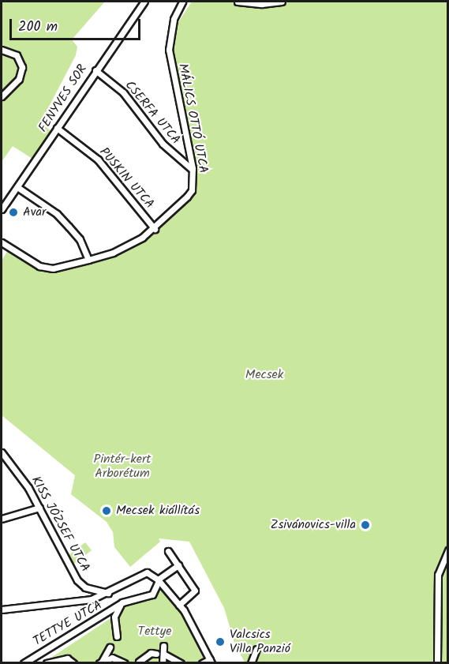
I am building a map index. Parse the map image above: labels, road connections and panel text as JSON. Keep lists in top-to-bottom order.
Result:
{
  "streets": {
    "street": [
      "FENYVES SOR",
      "CSERFA UTCA",
      "MÁLICS OTTÓ UTCA",
      "PUSKIN UTCA",
      "KISS JÓZSEF UTCA",
      "TETTYE UTCA"
    ]
  },
  "crossings": [
    ["FENYVES SOR", "CSERFA UTCA"],
    ["FENYVES SOR", "PUSKIN UTCA"],
    ["CSERFA UTCA", "MÁLICS OTTÓ UTCA"],
    ["MÁLICS OTTÓ UTCA", "PUSKIN UTCA"]
  ],
  "parks": ["Mecsek", "Pintér-kert Arborétum", "Tettye"],
  "places": [
    "Avar",
    "Mecsek kiállítás",
    "Zsivánovics-villa",
    "Valcsics Villa Panzió"
  ],
  "scale_bar": "200 m"
}
